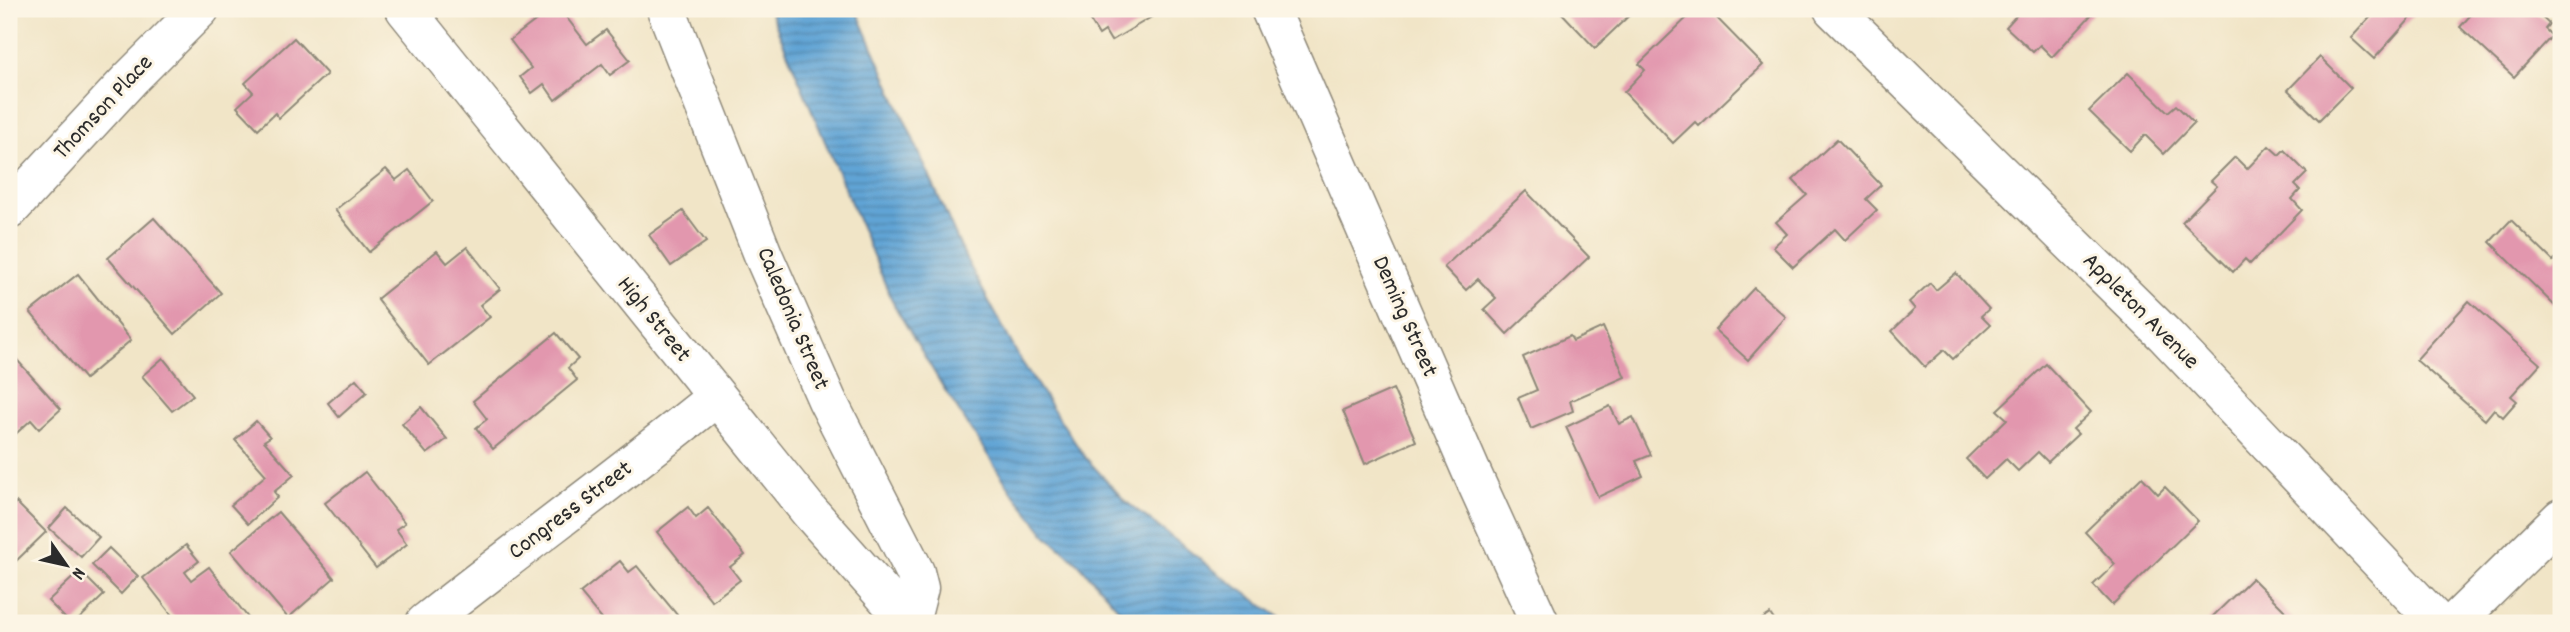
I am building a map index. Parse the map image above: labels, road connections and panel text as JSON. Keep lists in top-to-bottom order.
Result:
{
  "streets": {
    "street": [
      "Thomson Place",
      "Appleton Avenue",
      "Deming Street",
      "Caledonia Street",
      "High Street",
      "Congress Street"
    ]
  },
  "crossings": [
    ["Caledonia Street", "High Street"],
    ["High Street", "Congress Street"]
  ],
  "north": "bottom right"
}
